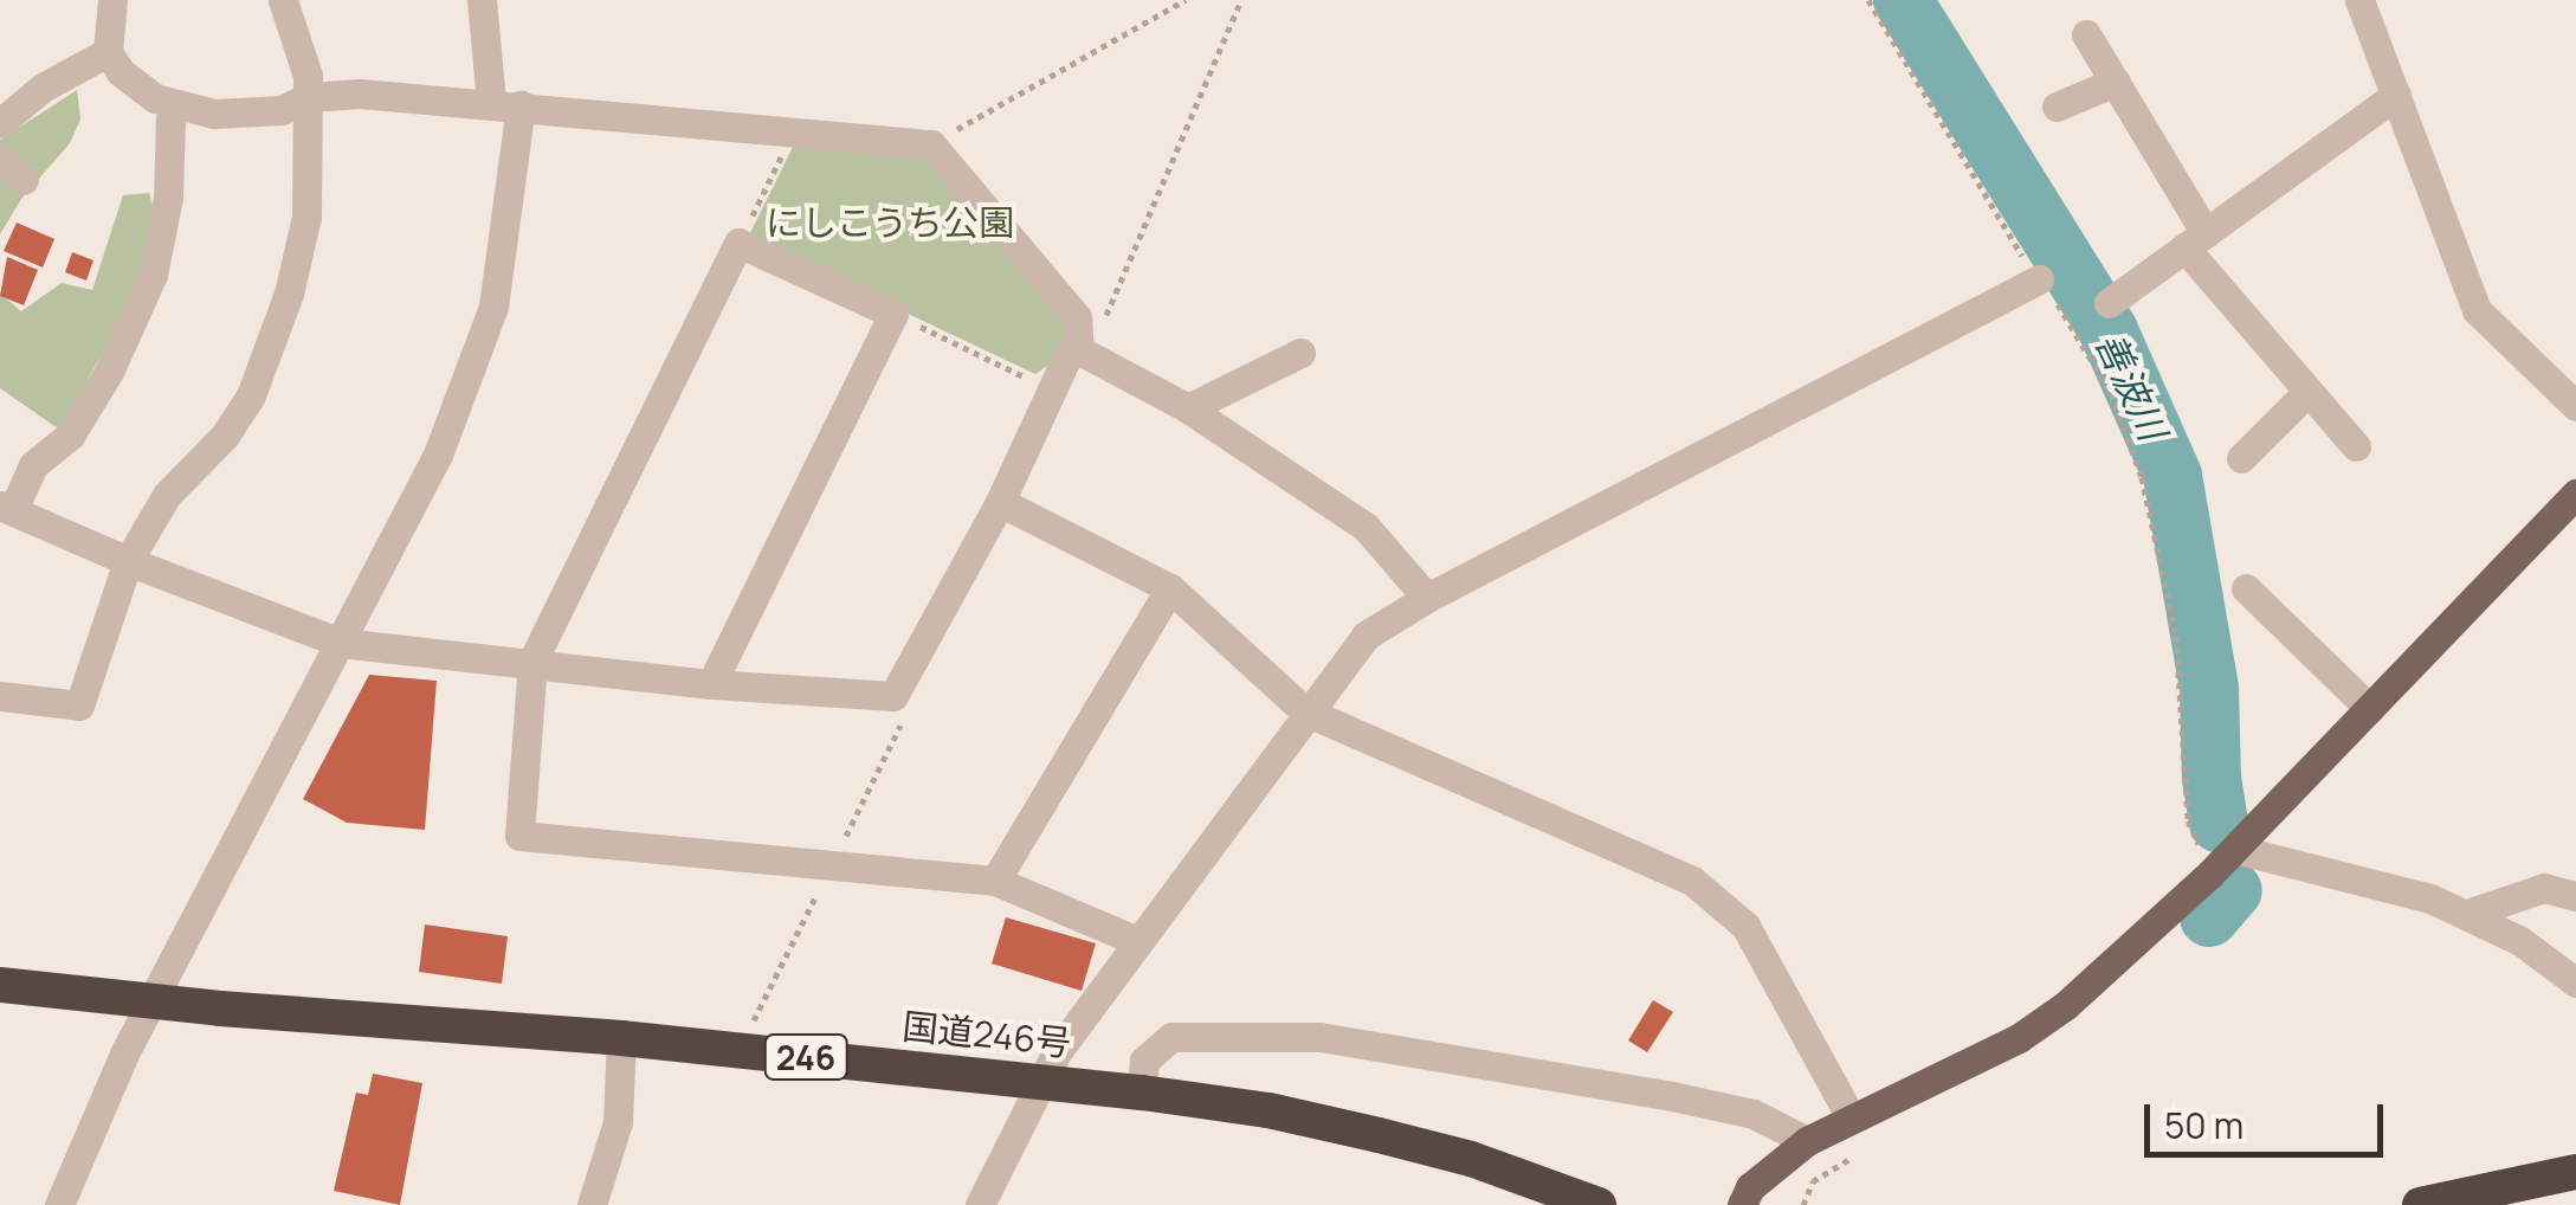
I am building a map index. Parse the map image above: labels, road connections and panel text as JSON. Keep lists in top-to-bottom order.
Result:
{
  "streets": {
    "highway": ["国道246号", "246"]
  },
  "water": ["善波川"],
  "parks": ["にしこうち公園"],
  "scale_bar": "50 m"
}
